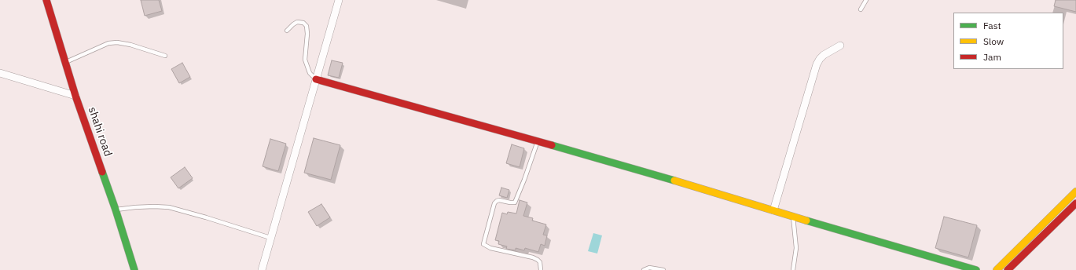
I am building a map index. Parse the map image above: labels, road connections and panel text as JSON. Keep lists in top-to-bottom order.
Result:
{
  "streets": {
    "street": ["shahi road"]
  },
  "legend": ["Fast", "Slow", "Jam"]
}
